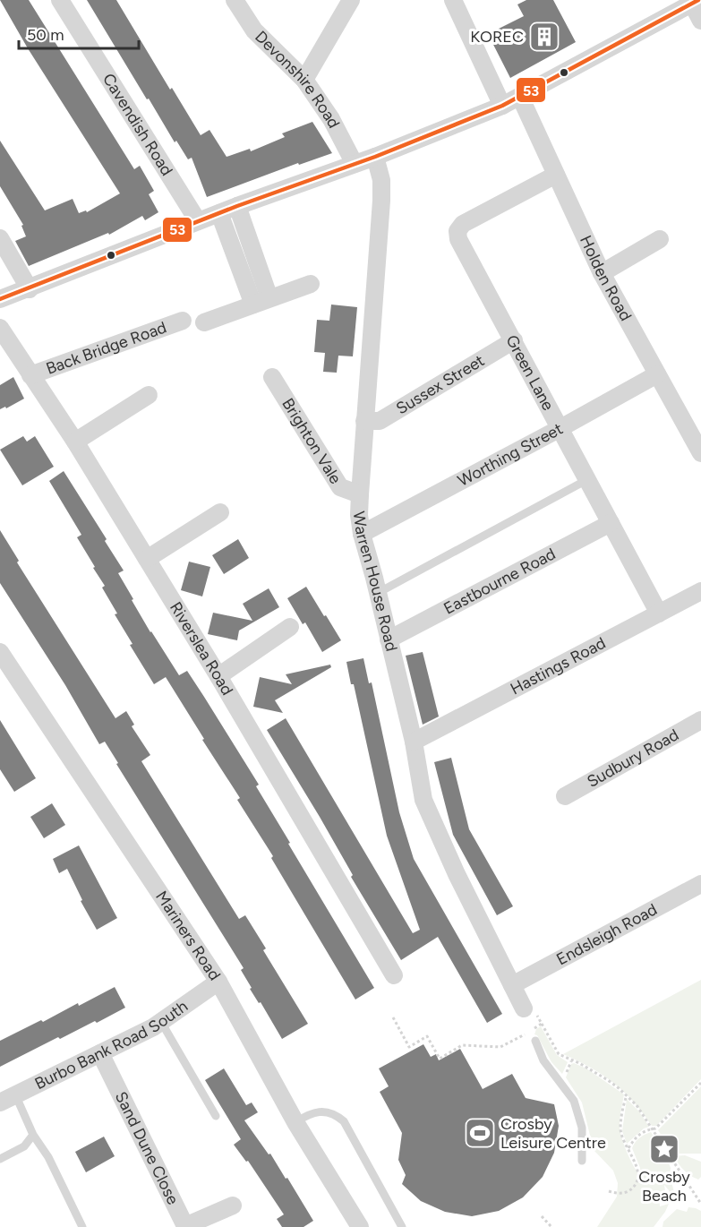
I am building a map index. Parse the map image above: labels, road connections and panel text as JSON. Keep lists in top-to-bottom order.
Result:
{
  "streets": {
    "street": [
      "Devonshire Road",
      "Cavendish Road",
      "Holden Road",
      "Back Bridge Road",
      "Green Lane",
      "Sussex Street",
      "Brighton Vale",
      "Worthing Street",
      "Eastbourne Road",
      "Warren House Road",
      "Riverslea Road",
      "Hastings Road",
      "Sudbury Road",
      "Mariners Road",
      "Endsleigh Road",
      "Burbo Bank Road South",
      "Sand Dune Close"
    ]
  },
  "crossings": [
    ["Holden Road", "Green Lane"],
    ["Holden Road", "Worthing Street"],
    ["Back Bridge Road", "Riverslea Road"],
    ["Green Lane", "Sussex Street"],
    ["Green Lane", "Worthing Street"],
    ["Green Lane", "Eastbourne Road"],
    ["Green Lane", "Hastings Road"],
    ["Sussex Street", "Warren House Road"],
    ["Brighton Vale", "Warren House Road"],
    ["Worthing Street", "Warren House Road"],
    ["Eastbourne Road", "Warren House Road"],
    ["Warren House Road", "Hastings Road"],
    ["Warren House Road", "Endsleigh Road"],
    ["Mariners Road", "Burbo Bank Road South"],
    ["Burbo Bank Road South", "Sand Dune Close"]
  ],
  "places": {
    "building": ["KOREC"],
    "sports": ["Crosby Leisure Centre"],
    "place": ["Crosby Beach"]
  },
  "lines": ["transit line 53"],
  "scale_bar": "50 m"
}
